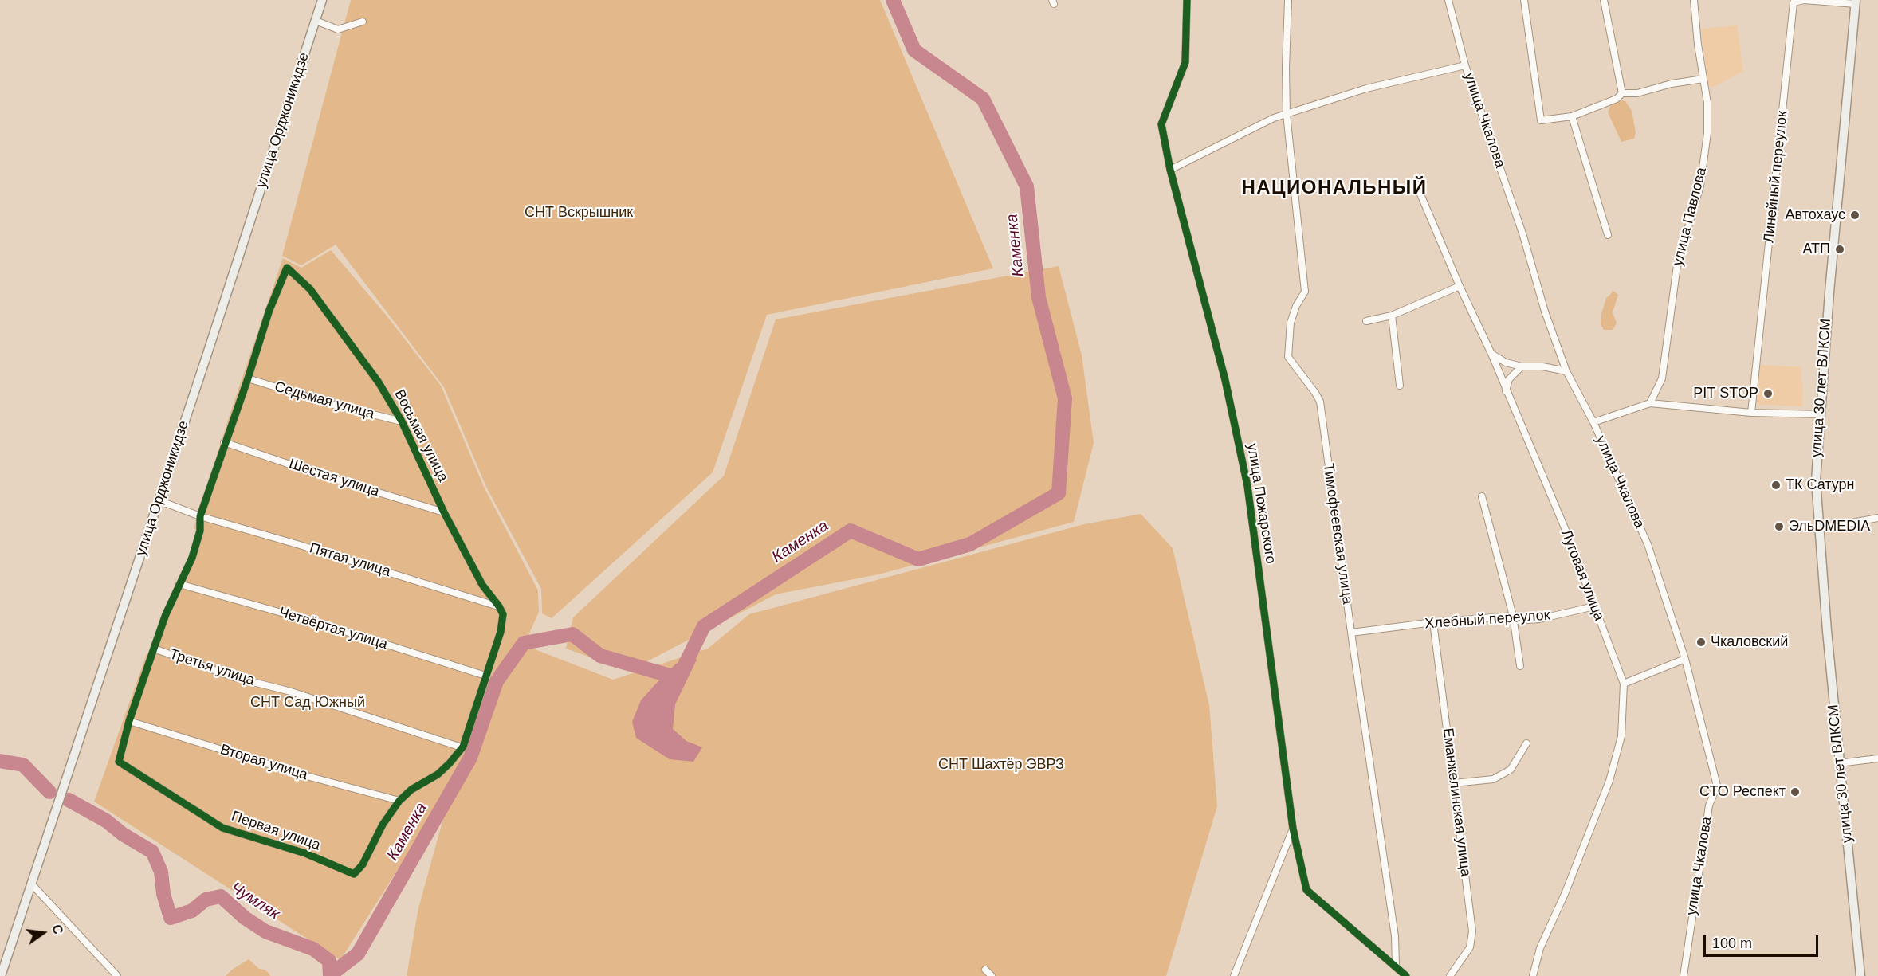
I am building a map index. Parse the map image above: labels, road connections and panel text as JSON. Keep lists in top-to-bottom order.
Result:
{
  "streets": {
    "main road": ["улица Орджоникидзе", "улица 30 лет ВЛКСМ"],
    "street": [
      "улица Чкалова",
      "Линейный переулок",
      "улица Павлова",
      "Седьмая улица",
      "Восьмая улица",
      "Шестая улица",
      "улица Пожарского",
      "Тимофеевская улица",
      "Пятая улица",
      "Луговая улица",
      "Хлебный переулок",
      "Четвёртая улица",
      "Третья улица",
      "Вторая улица",
      "Еманжелинская улица",
      "Первая улица"
    ]
  },
  "crossings": [
    ["улица Орджоникидзе", "Пятая улица"],
    ["Линейный переулок", "улица 30 лет ВЛКСМ"],
    ["Седьмая улица", "Восьмая улица"],
    ["Восьмая улица", "Шестая улица"],
    ["Восьмая улица", "Пятая улица"],
    ["улица Пожарского", "Тимофеевская улица"],
    ["Тимофеевская улица", "Хлебный переулок"],
    ["Луговая улица", "Хлебный переулок"],
    ["Хлебный переулок", "Еманжелинская улица"],
    ["Вторая улица", "Первая улица"]
  ],
  "districts": ["НАЦИОНАЛЬНЫЙ"],
  "water": ["Каменка", "Чумляк"],
  "parks": ["СНТ Вскрышник", "СНТ Сад Южный", "СНТ Шахтёр ЭВРЗ"],
  "places": [
    "Автохаус",
    "АТП",
    "PIT STOP",
    "ТК Сатурн",
    "ЭльDMEDIA",
    "Чкаловский",
    "СТО Респект"
  ],
  "scale_bar": "100 m",
  "north": "right"
}
